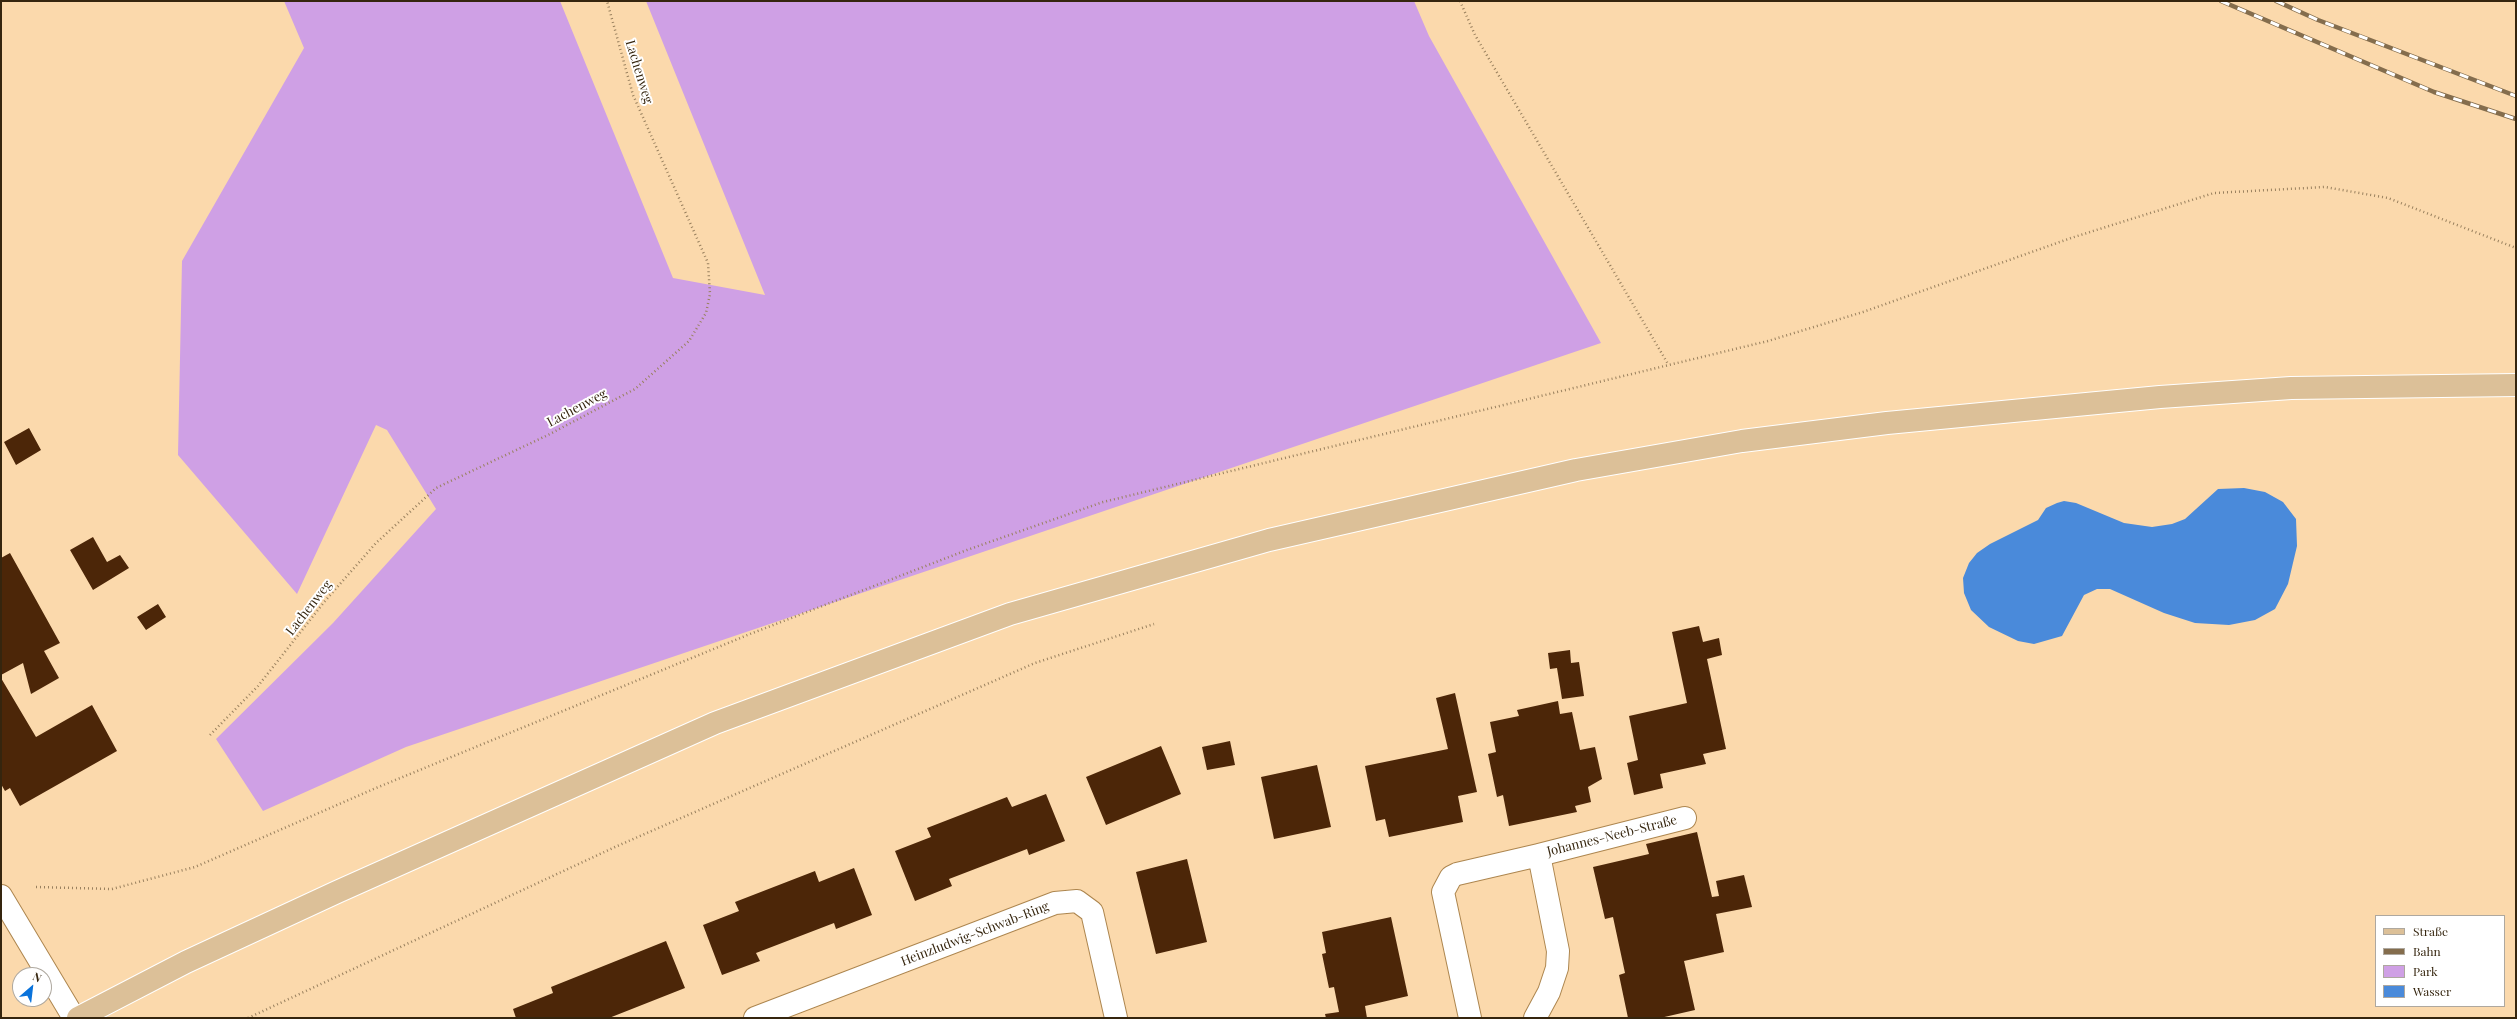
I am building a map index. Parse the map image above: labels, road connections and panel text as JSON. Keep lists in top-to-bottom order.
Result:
{
  "streets": {
    "street": ["Johannes-Neeb-Straße", "Heinzludwig-Schwab-Ring"],
    "path": ["Lachenweg"]
  },
  "legend": [
    "Straße",
    "Bahn",
    "Park",
    "Wasser"
  ],
  "north": "top right"
}
